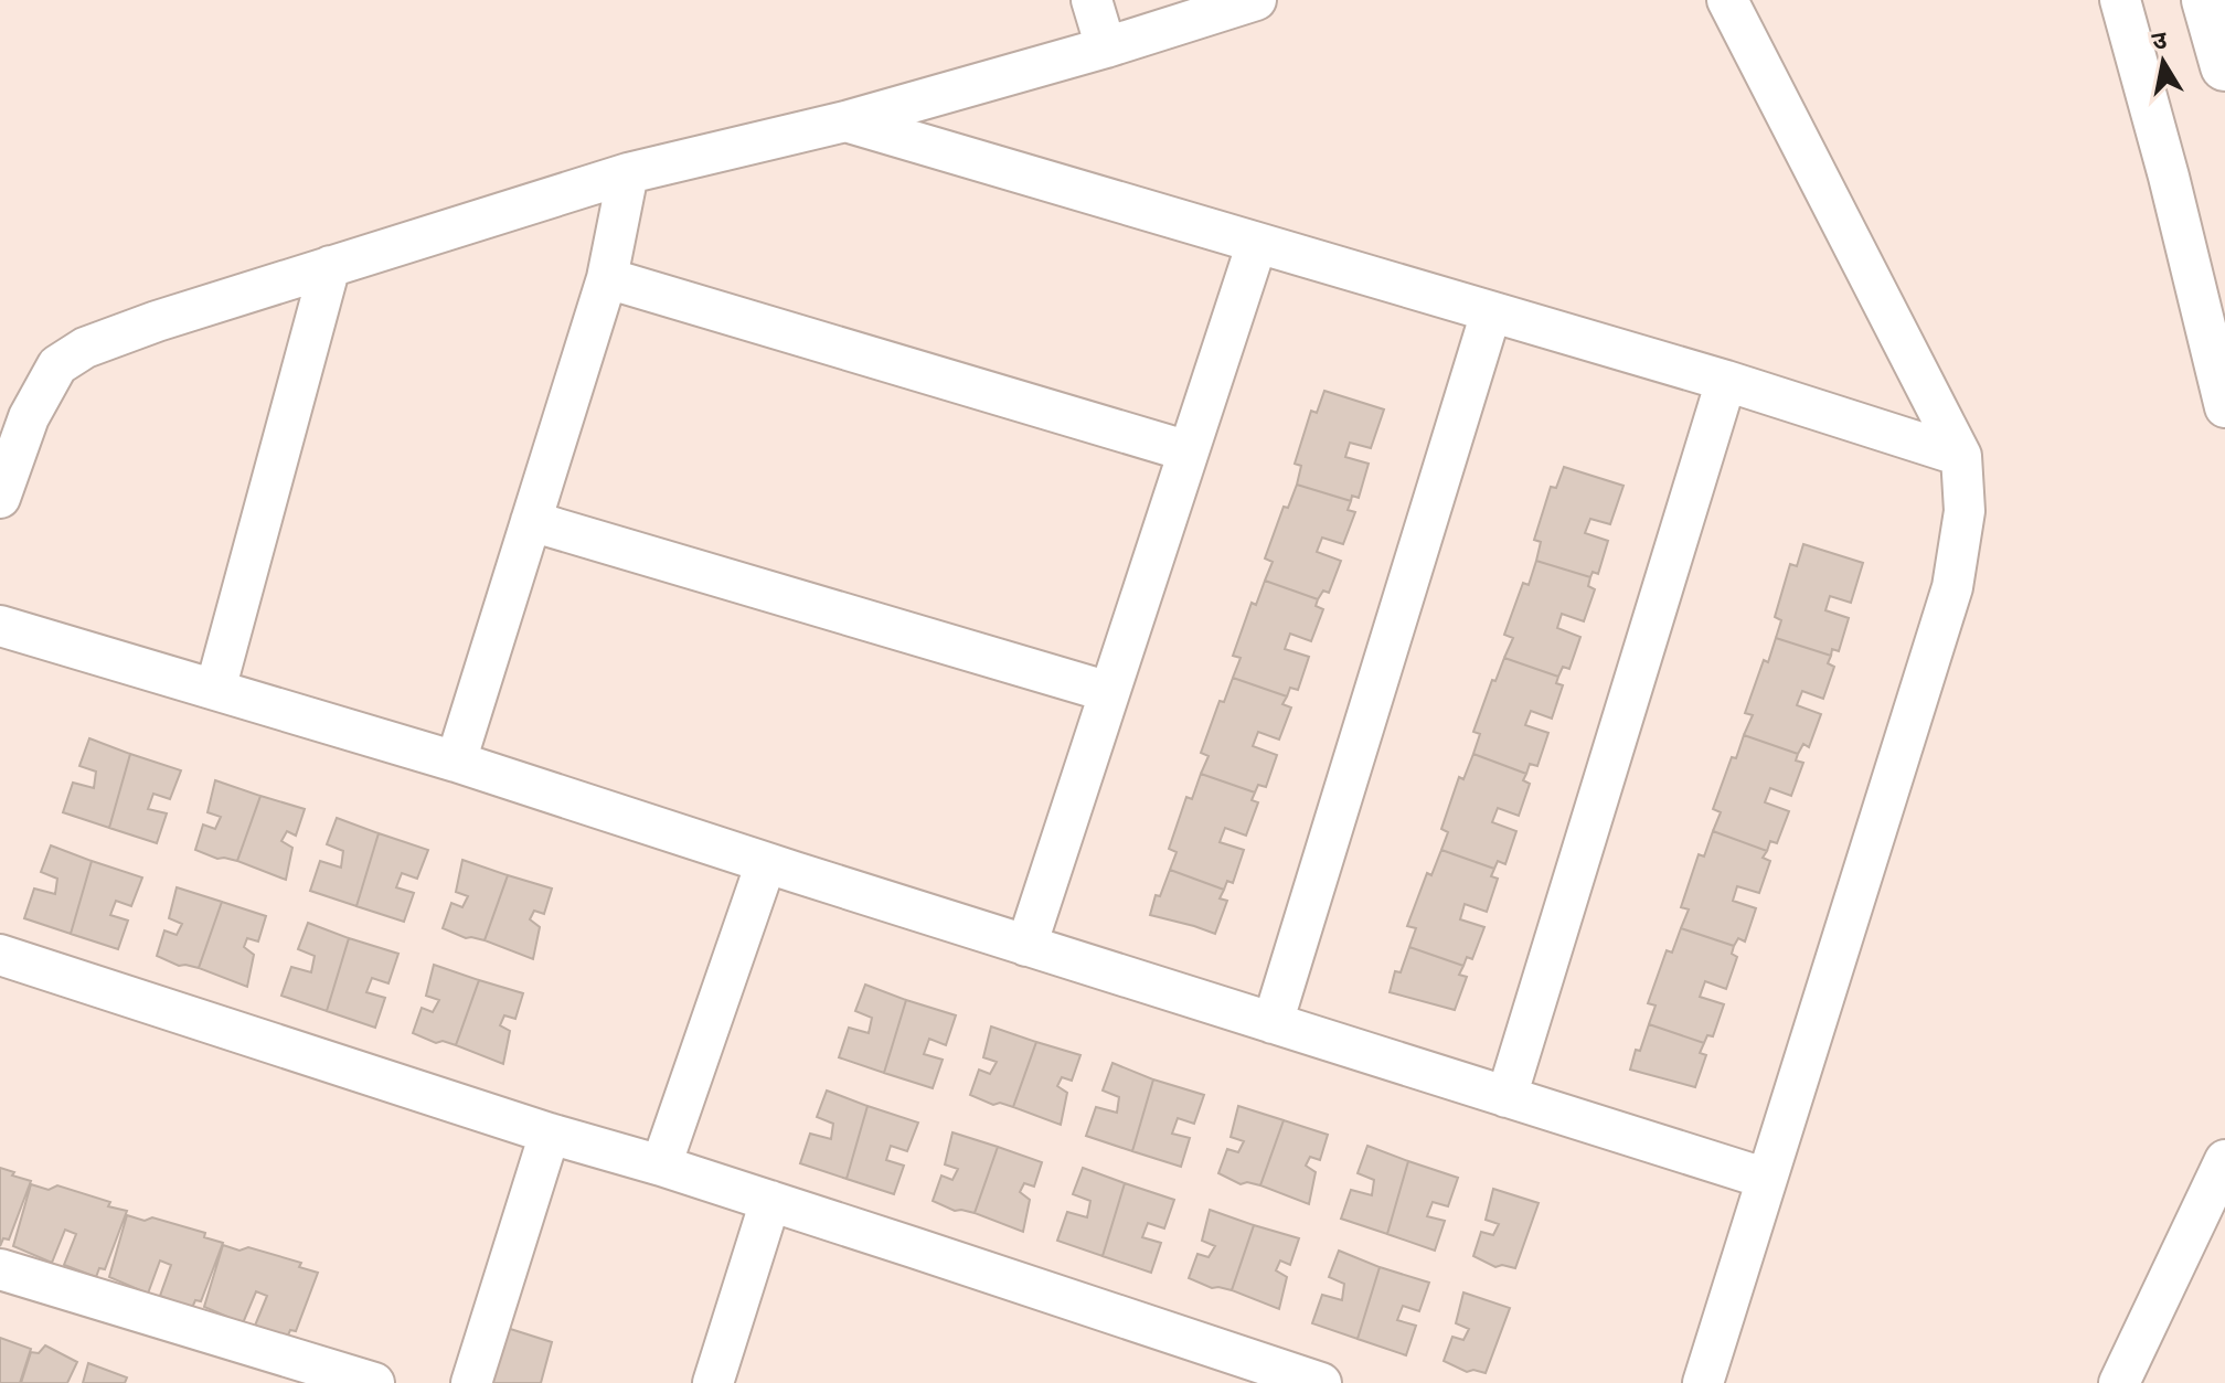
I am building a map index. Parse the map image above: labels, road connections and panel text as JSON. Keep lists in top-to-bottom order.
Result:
{
  "north": "top"
}
